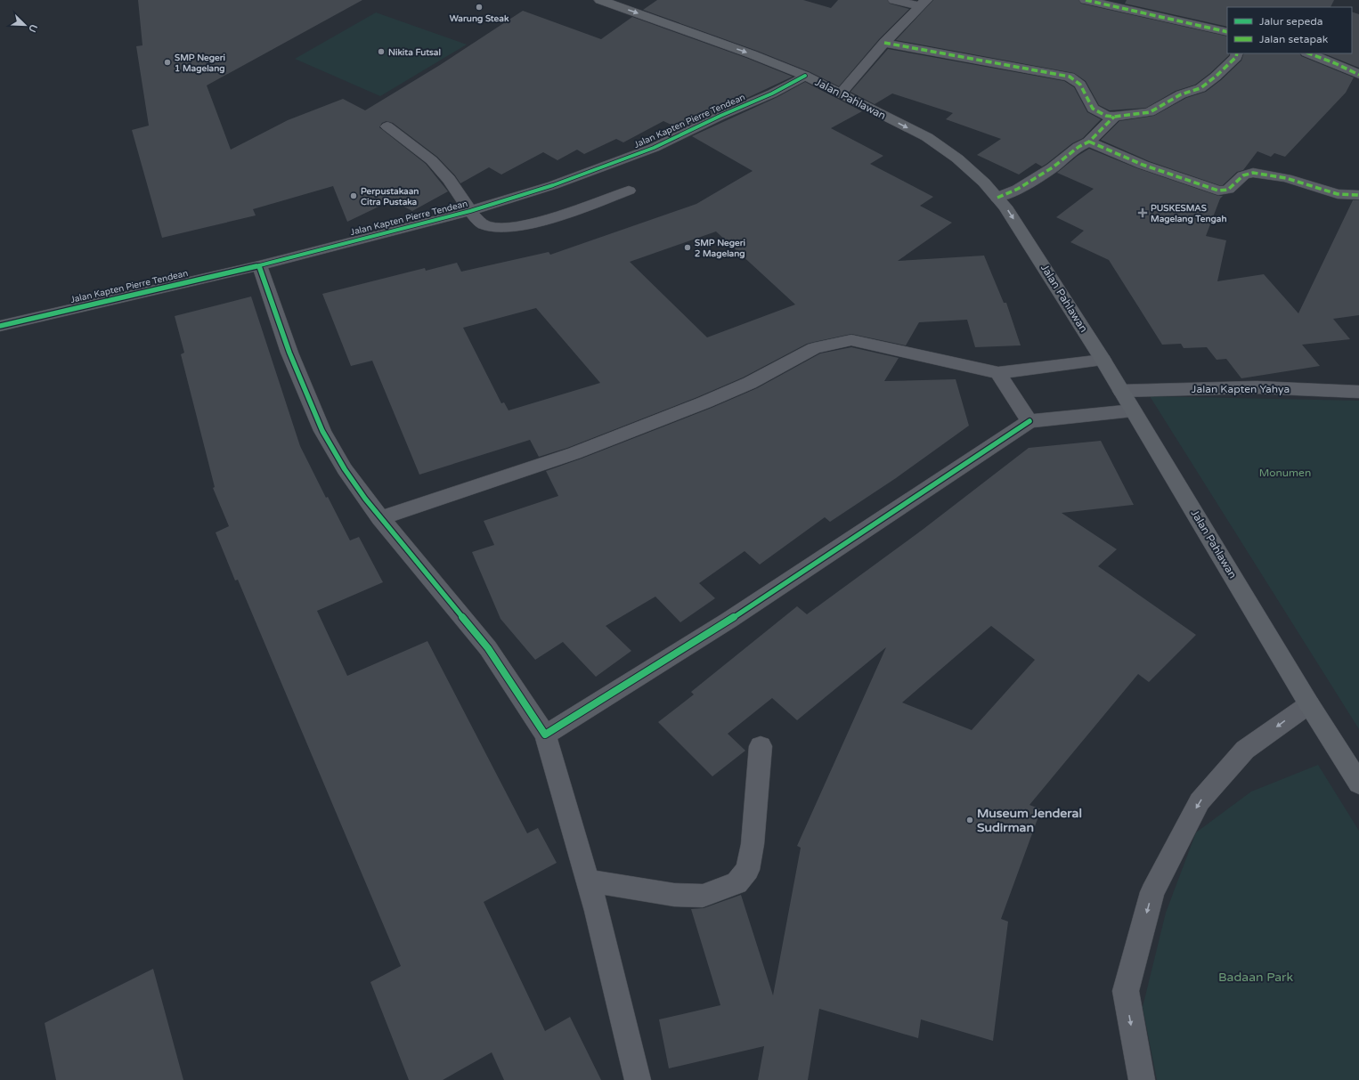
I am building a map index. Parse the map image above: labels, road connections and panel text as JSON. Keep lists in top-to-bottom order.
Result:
{
  "streets": {
    "main road": ["Jalan Pahlawan"],
    "street": ["Jalan Kapten Pierre Tendean", "Jalan Kapten Yahya"]
  },
  "crossings": [
    ["Jalan Pahlawan", "Jalan Kapten Pierre Tendean"],
    ["Jalan Pahlawan", "Jalan Kapten Yahya"]
  ],
  "one_way": ["Jalan Pahlawan"],
  "parks": ["Monumen", "Badaan Park"],
  "places": {
    "other": [
      "Warung Steak",
      "Nikita Futsal",
      "SMP Negeri 1 Magelang",
      "Perpustakaan Citra Pustaka",
      "SMP Negeri 2 Magelang",
      "Museum Jenderal Sudirman"
    ],
    "health": ["PUSKESMAS Magelang Tengah"]
  },
  "legend": ["Jalur sepeda", "Jalan setapak"],
  "north": "bottom right"
}
